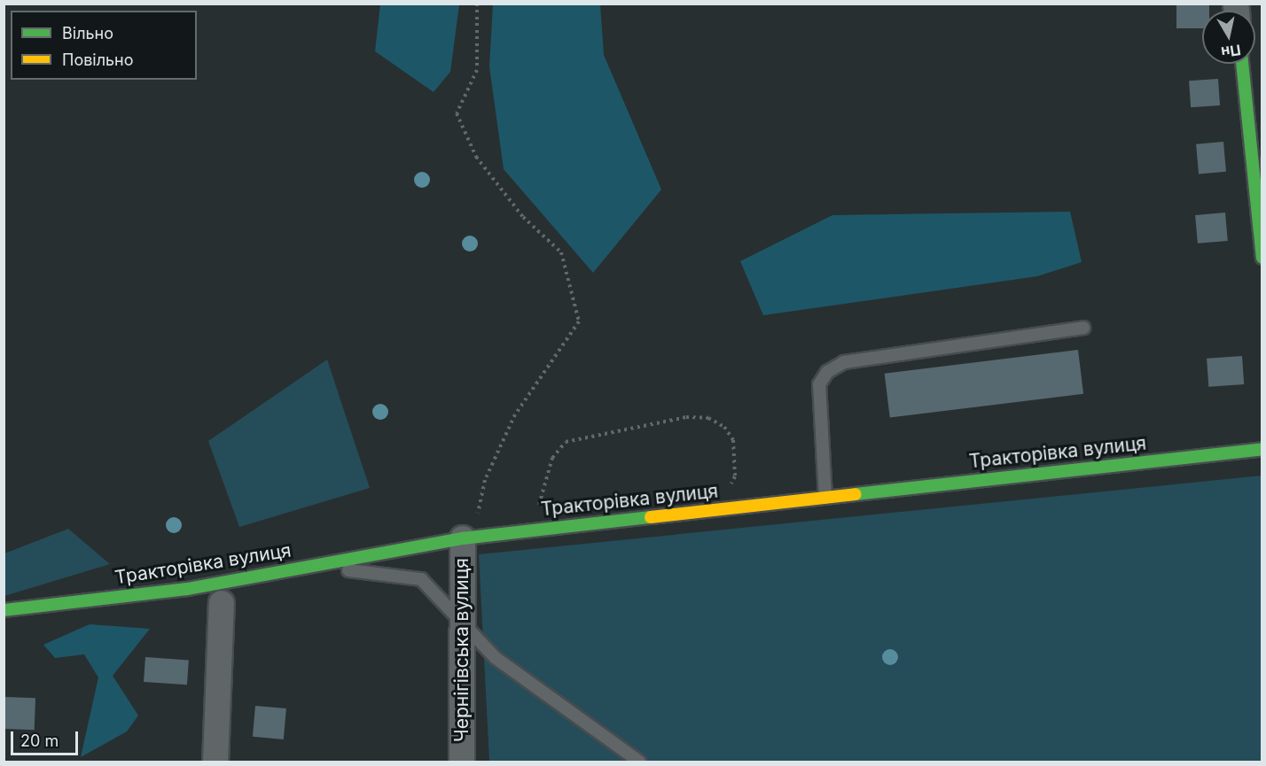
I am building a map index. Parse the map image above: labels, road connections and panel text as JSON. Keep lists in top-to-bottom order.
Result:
{
  "streets": {
    "street": ["Тракторівка вулиця", "Чернігівська вулиця"]
  },
  "crossings": [
    ["Тракторівка вулиця", "Чернігівська вулиця"]
  ],
  "legend": ["Вільно", "Повільно"],
  "scale_bar": "20 m",
  "north": "bottom"
}
